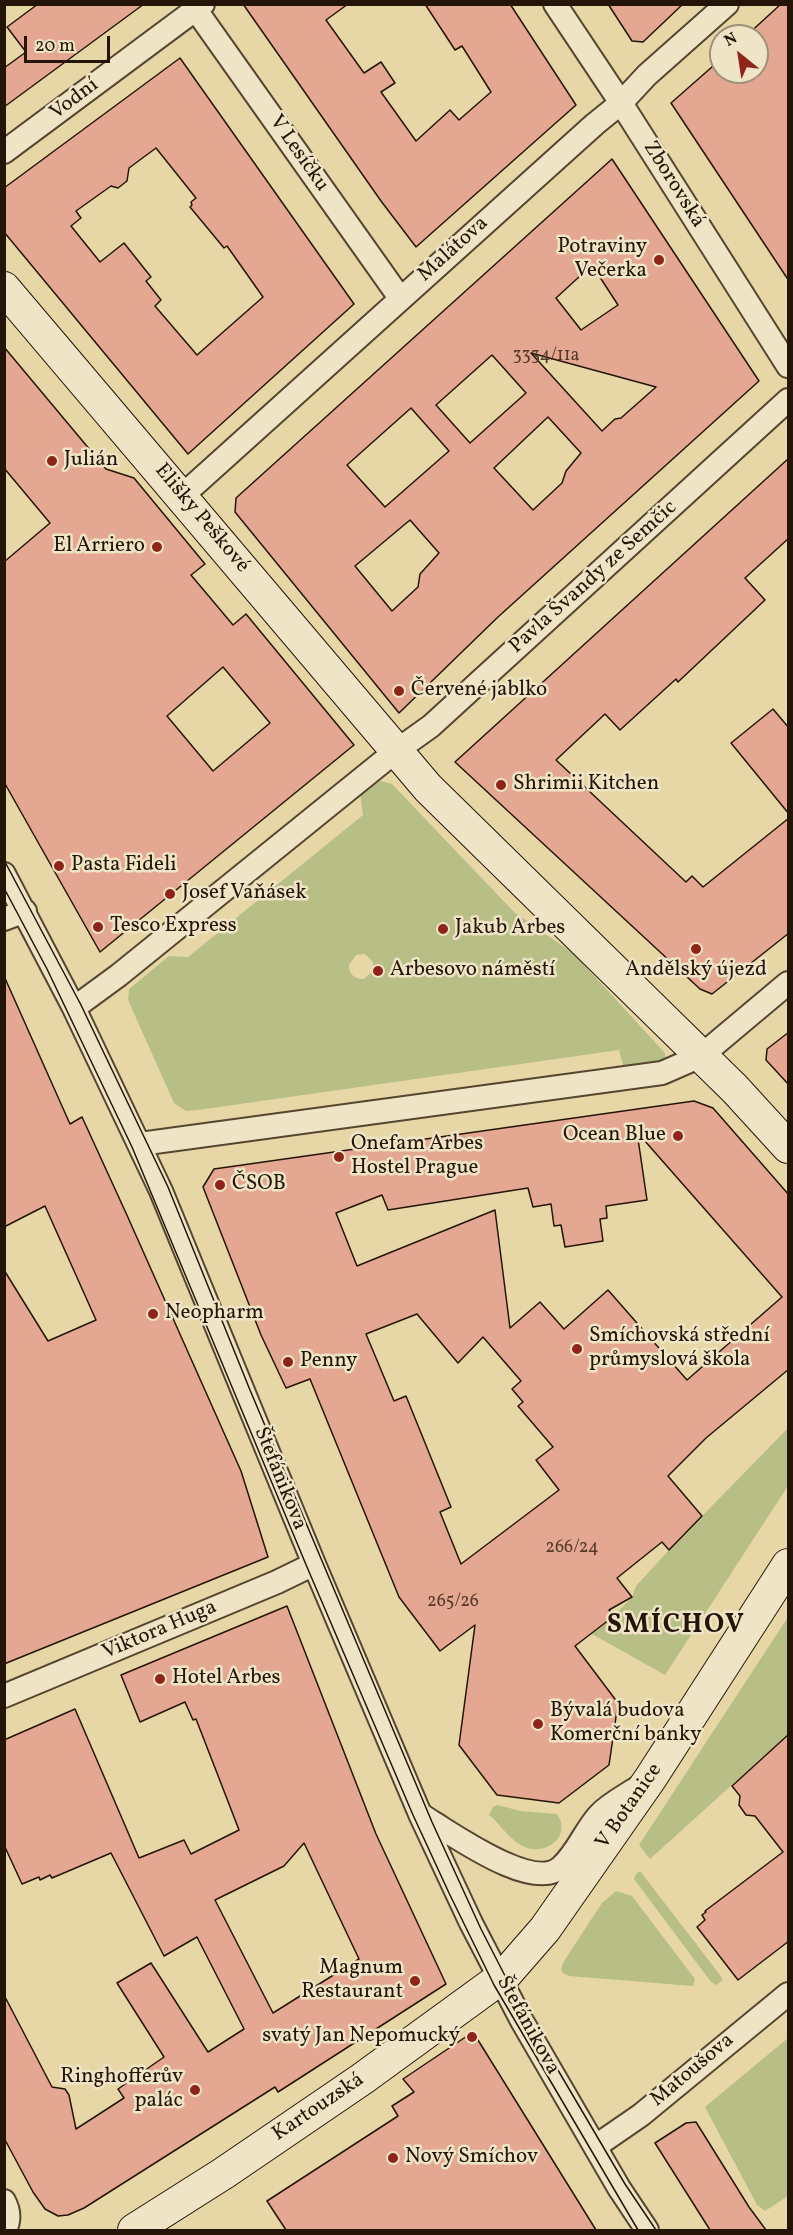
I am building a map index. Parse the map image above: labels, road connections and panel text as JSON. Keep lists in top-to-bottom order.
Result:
{
  "streets": {
    "street": [
      "Vodní",
      "V Lesíčku",
      "Zborovská",
      "Malátova",
      "Elišky Peškové",
      "Pavla Švandy ze Semčic",
      "Štefánikova",
      "Viktora Huga",
      "V Botanice",
      "Matoušova",
      "Kartouzská"
    ]
  },
  "crossings": [
    ["Vodní", "V Lesíčku"],
    ["V Lesíčku", "Malátova"],
    ["Zborovská", "Malátova"],
    ["Malátova", "Elišky Peškové"],
    ["Elišky Peškové", "Pavla Švandy ze Semčic"],
    ["Štefánikova", "Viktora Huga"],
    ["Štefánikova", "V Botanice"],
    ["Štefánikova", "Matoušova"],
    ["Štefánikova", "Kartouzská"],
    ["V Botanice", "Kartouzská"]
  ],
  "districts": ["SMÍCHOV"],
  "places": [
    "Potraviny Večerka",
    "Julián",
    "El Arriero",
    "Červené jablko",
    "Shrimii Kitchen",
    "Pasta Fideli",
    "Josef Vaňásek",
    "Tesco Express",
    "Jakub Arbes",
    "Andělský újezd",
    "Arbesovo náměstí",
    "Ocean Blue",
    "Onefam Arbes Hostel Prague",
    "ČSOB",
    "Neopharm",
    "Smíchovská střední průmyslová škola",
    "Penny",
    "Hotel Arbes",
    "Bývalá budova Komerční banky",
    "Magnum Restaurant",
    "svatý Jan Nepomucký",
    "Ringhofferův palác",
    "Nový Smíchov"
  ],
  "house_numbers": ["3334/11a", "266/24", "265/26"],
  "scale_bar": "20 m",
  "north": "top left"
}
